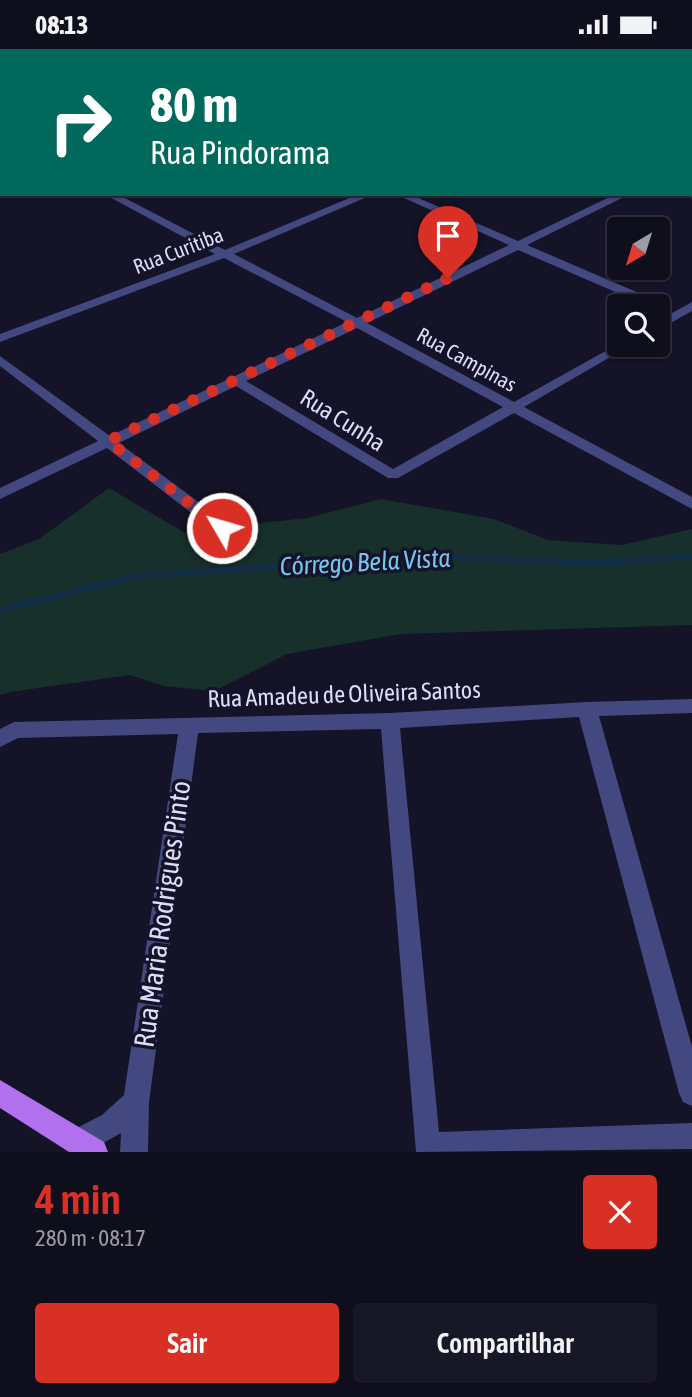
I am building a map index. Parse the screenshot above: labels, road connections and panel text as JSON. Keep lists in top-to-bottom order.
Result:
{
  "streets": {
    "street": [
      "Rua Curitiba",
      "Rua Campinas",
      "Rua Cunha",
      "Rua Amadeu de Oliveira Santos",
      "Rua Maria Rodrigues Pinto"
    ]
  },
  "crossings": [
    ["Rua Curitiba", "Rua Campinas"],
    ["Rua Campinas", "Rua Cunha"],
    ["Rua Amadeu de Oliveira Santos", "Rua Maria Rodrigues Pinto"]
  ],
  "water": ["Córrego Bela Vista"],
  "north": "bottom left",
  "page": {
    "status": "08:13",
    "turn": ["80 m", "Rua Pindorama"],
    "heading": ["4 min", "280 m · 08:17"],
    "buttons": ["Sair", "Compartilhar"]
  }
}
